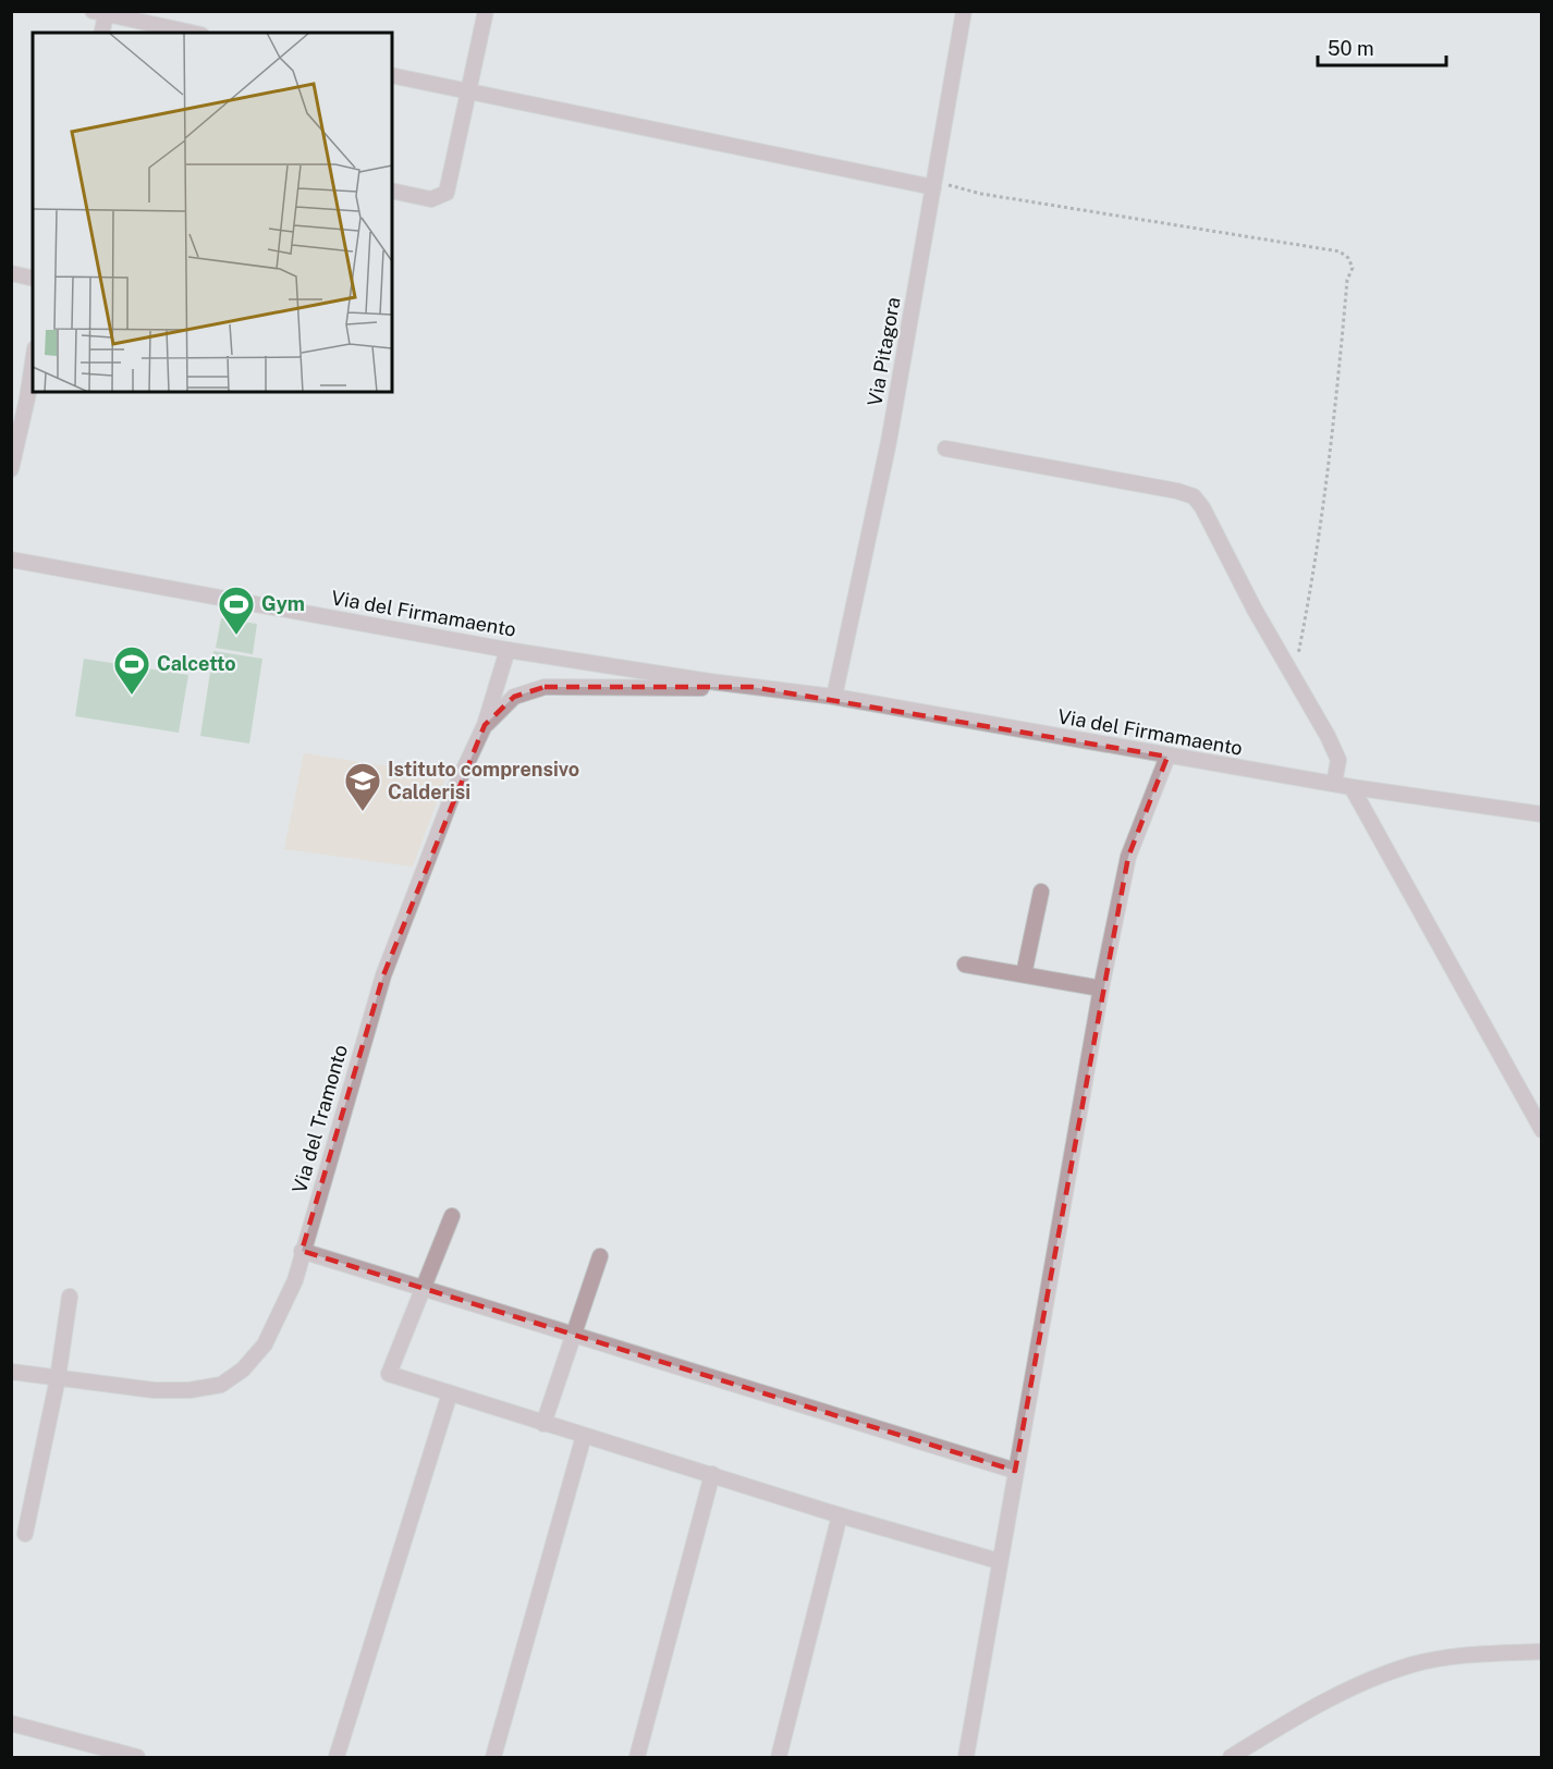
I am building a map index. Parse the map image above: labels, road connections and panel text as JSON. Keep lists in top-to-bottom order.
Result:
{
  "streets": {
    "street": ["Via Pitagora", "Via del Firmamaento", "Via del Tramonto"]
  },
  "crossings": [
    ["Via Pitagora", "Via del Firmamaento"],
    ["Via del Firmamaento", "Via del Tramonto"]
  ],
  "places": {
    "sports": ["Gym", "Calcetto"],
    "school or university": ["Istituto comprensivo Calderisi"]
  },
  "scale_bar": "50 m"
}
